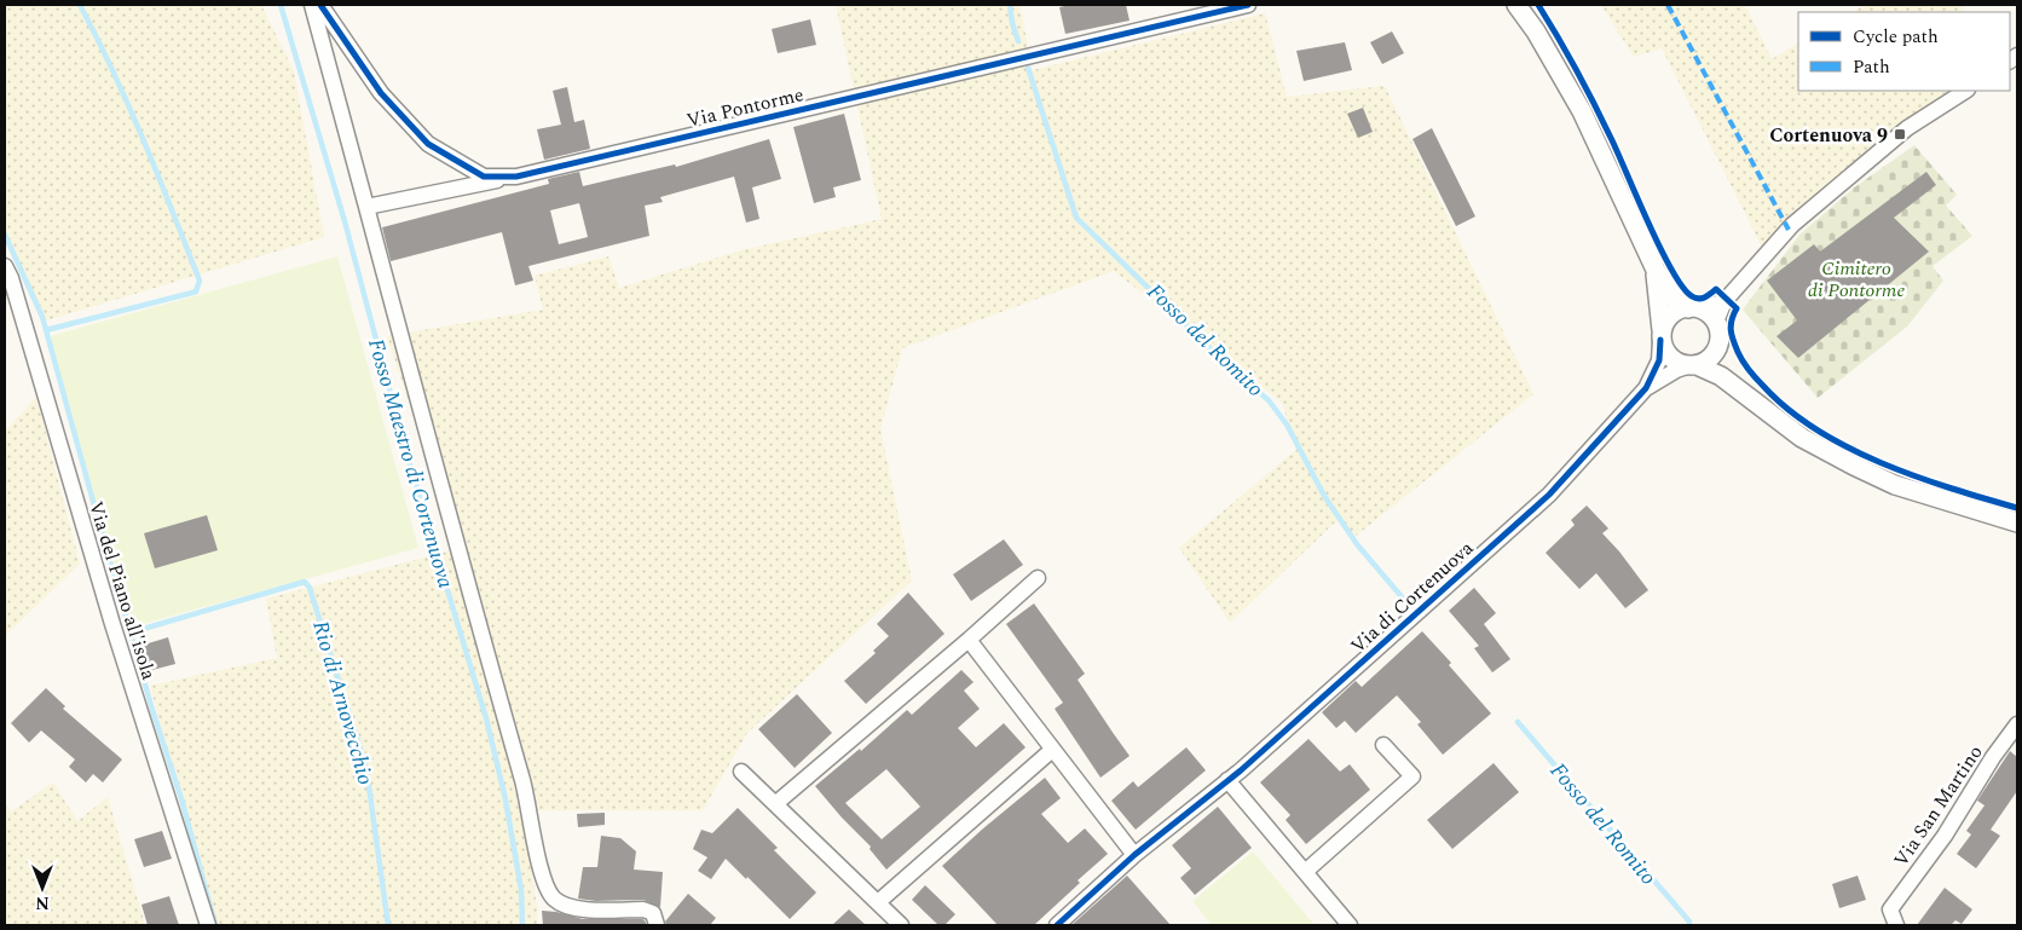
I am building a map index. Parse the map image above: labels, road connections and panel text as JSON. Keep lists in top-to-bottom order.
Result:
{
  "streets": {
    "street": [
      "Via Pontorme",
      "Via del Piano all'isola",
      "Via di Cortenuova",
      "Via San Martino"
    ]
  },
  "water": ["Fosso del Romito", "Fosso Maestro di Cortenuova", "Rio di Arnovecchio"],
  "parks": ["Cimitero di Pontorme"],
  "places": {
    "transit": ["Cortenuova 9"]
  },
  "legend": ["Cycle path", "Path"],
  "north": "bottom"
}
